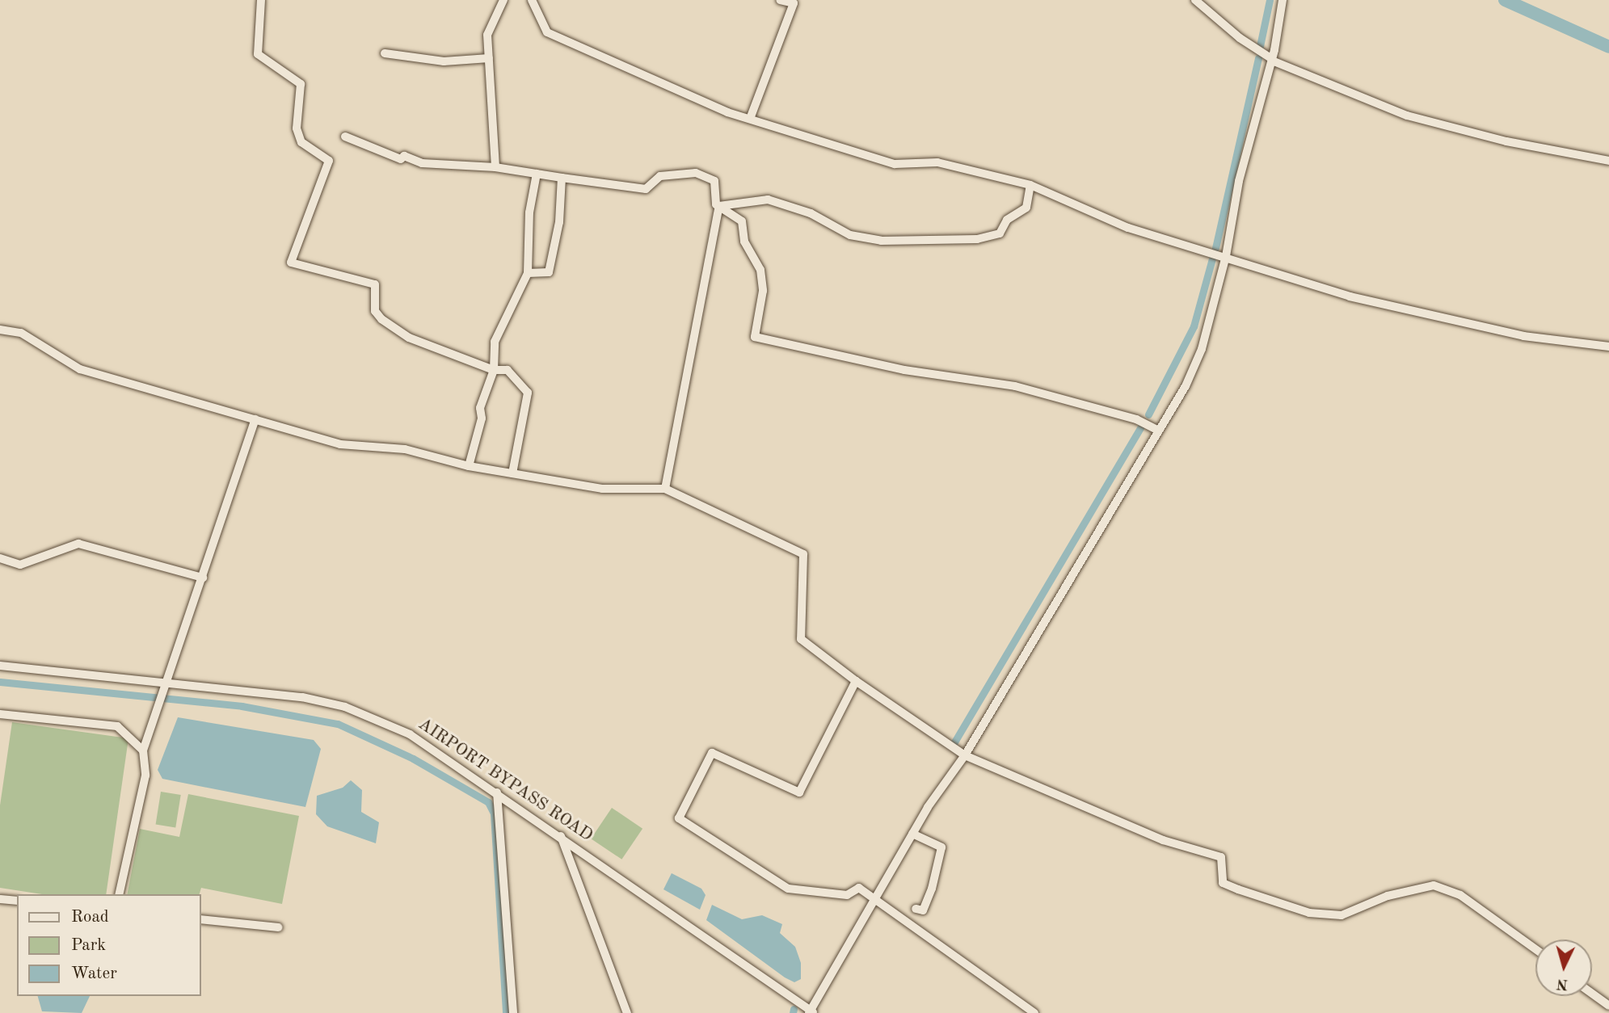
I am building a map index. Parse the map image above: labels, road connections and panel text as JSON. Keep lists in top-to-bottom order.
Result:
{
  "streets": {
    "street": ["AIRPORT BYPASS ROAD"]
  },
  "legend": ["Road", "Park", "Water"],
  "north": "bottom"
}
